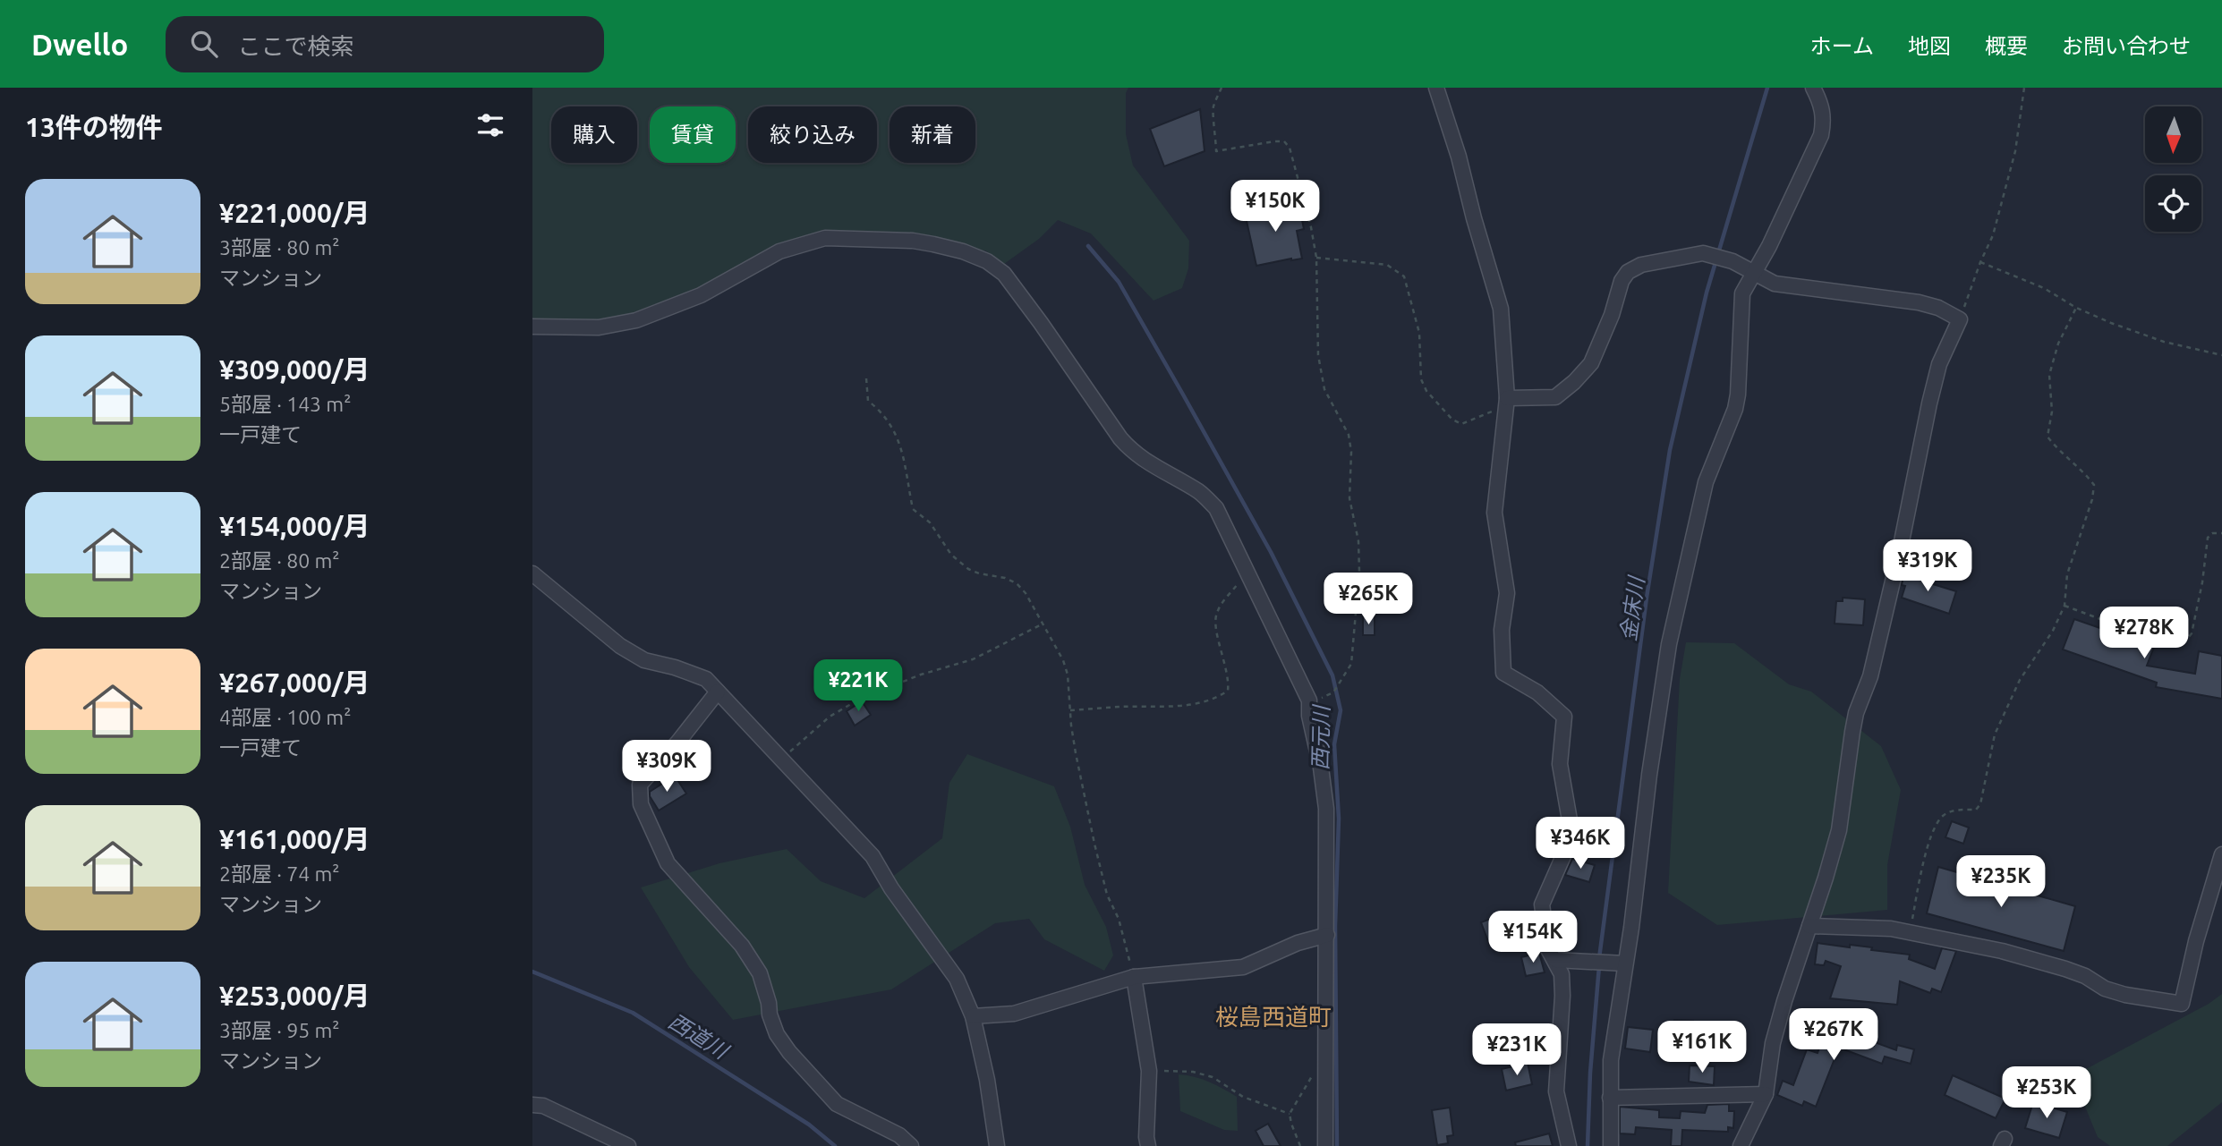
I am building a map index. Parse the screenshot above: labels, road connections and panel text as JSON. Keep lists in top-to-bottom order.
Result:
{
  "districts": ["桜島西道町"],
  "water": ["金床川", "西元川", "西道川"],
  "north": "bottom",
  "page": {
    "header": "Dwello",
    "search": "ここで検索",
    "nav": [
      "ホーム",
      "地図",
      "概要",
      "お問い合わせ"
    ],
    "heading": "13件の物件",
    "chip": [
      "購入",
      "賃貸",
      "絞り込み",
      "新着"
    ],
    "list": [
      {
        "name": "¥221,000/月",
        "note": "3部屋 · 80 m² · マンション"
      },
      {
        "name": "¥309,000/月",
        "note": "5部屋 · 143 m² · 一戸建て"
      },
      {
        "name": "¥154,000/月",
        "note": "2部屋 · 80 m² · マンション"
      },
      {
        "name": "¥267,000/月",
        "note": "4部屋 · 100 m² · 一戸建て"
      },
      {
        "name": "¥161,000/月",
        "note": "2部屋 · 74 m² · マンション"
      },
      {
        "name": "¥253,000/月",
        "note": "3部屋 · 95 m² · マンション"
      }
    ],
    "price": [
      "¥150K",
      "¥319K",
      "¥265K",
      "¥278K",
      "¥221K",
      "¥309K",
      "¥346K",
      "¥235K",
      "¥154K",
      "¥267K",
      "¥161K",
      "¥231K",
      "¥253K"
    ]
  }
}
